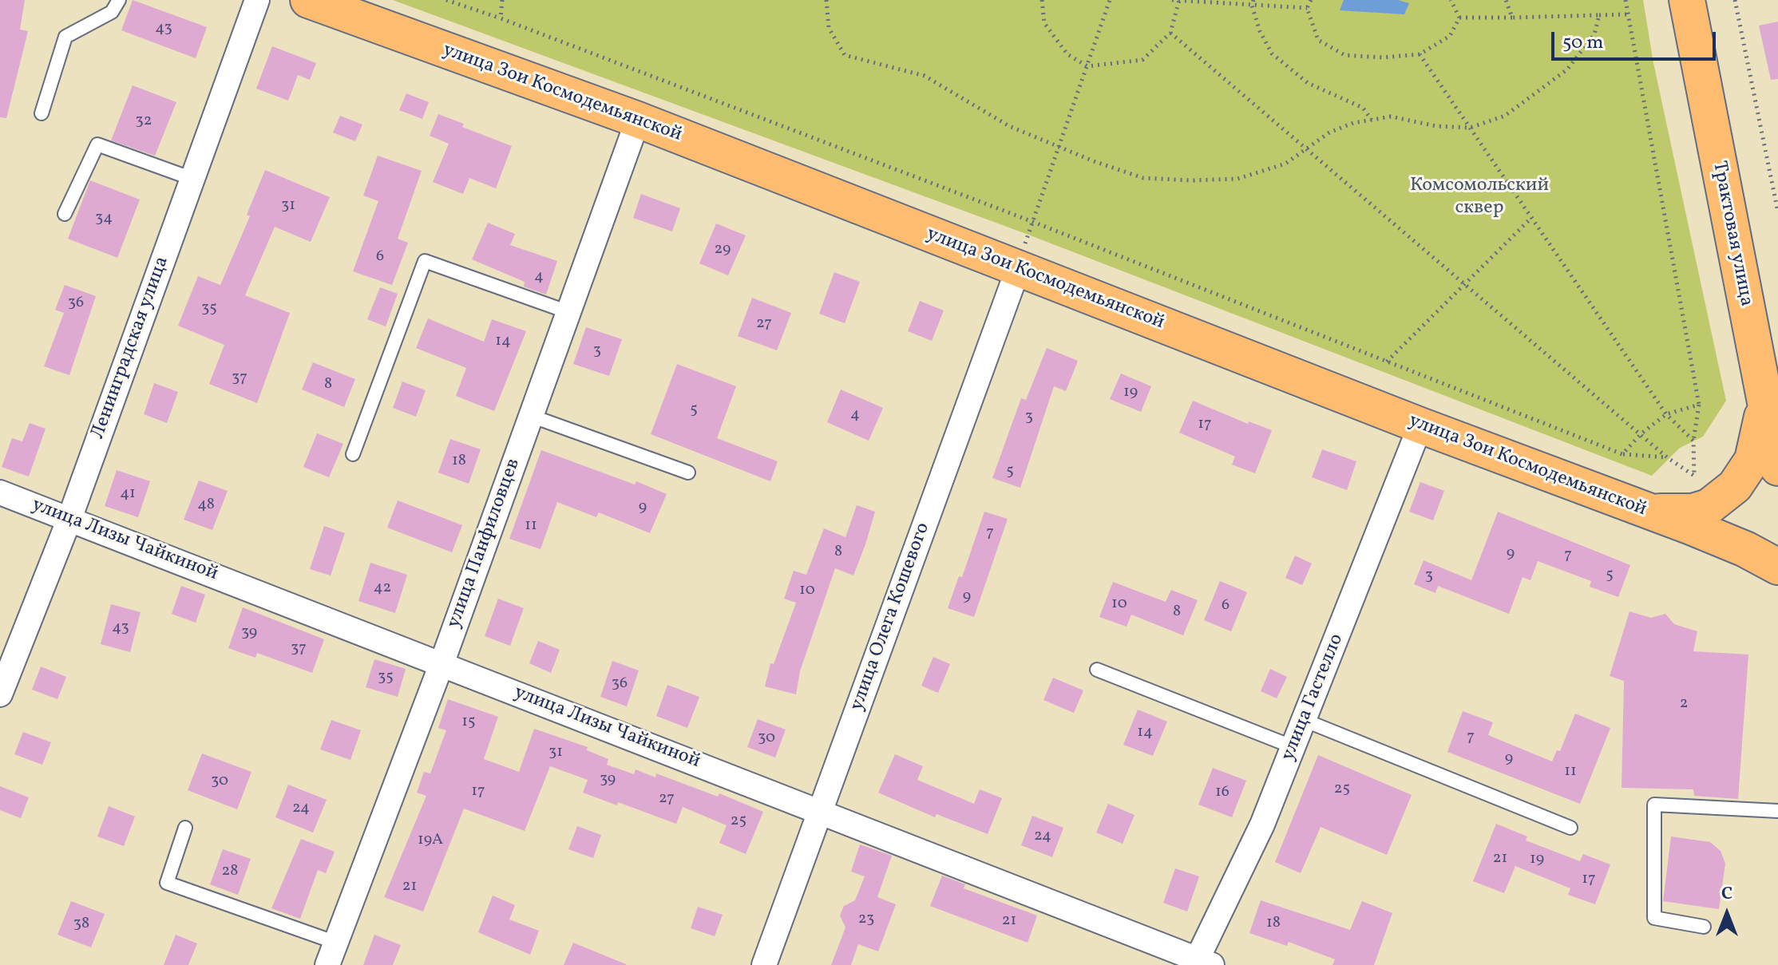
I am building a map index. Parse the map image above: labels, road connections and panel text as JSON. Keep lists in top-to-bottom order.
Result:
{
  "streets": {
    "main road": ["улица Зои Космодемьянской", "Трактовая улица"],
    "street": [
      "Ленинградская улица",
      "улица Лизы Чайкиной",
      "улица Панфиловцев",
      "улица Олега Кошевого",
      "улица Гастелло"
    ]
  },
  "crossings": [
    ["улица Зои Космодемьянской", "улица Панфиловцев"],
    ["улица Зои Космодемьянской", "улица Олега Кошевого"],
    ["улица Зои Космодемьянской", "улица Гастелло"],
    ["Ленинградская улица", "улица Лизы Чайкиной"],
    ["улица Лизы Чайкиной", "улица Панфиловцев"],
    ["улица Лизы Чайкиной", "улица Олега Кошевого"],
    ["улица Лизы Чайкиной", "улица Гастелло"]
  ],
  "parks": ["Комсомольский сквер"],
  "house_numbers": [
    "43",
    "32",
    "31",
    "34",
    "29",
    "6",
    "4",
    "36",
    "35",
    "27",
    "14",
    "3",
    "37",
    "8",
    "19",
    "5",
    "4",
    "3",
    "17",
    "18",
    "5",
    "41",
    "48",
    "9",
    "11",
    "7",
    "8",
    "9",
    "7",
    "5",
    "3",
    "42",
    "10",
    "9",
    "10",
    "6",
    "8",
    "43",
    "39",
    "37",
    "35",
    "36",
    "2",
    "15",
    "14",
    "7",
    "30",
    "31",
    "9",
    "11",
    "39",
    "30",
    "25",
    "17",
    "16",
    "27",
    "24",
    "25",
    "24",
    "19А",
    "21",
    "19",
    "28",
    "17",
    "21",
    "23",
    "21",
    "18",
    "38"
  ],
  "scale_bar": "50 m",
  "north": "top"
}
